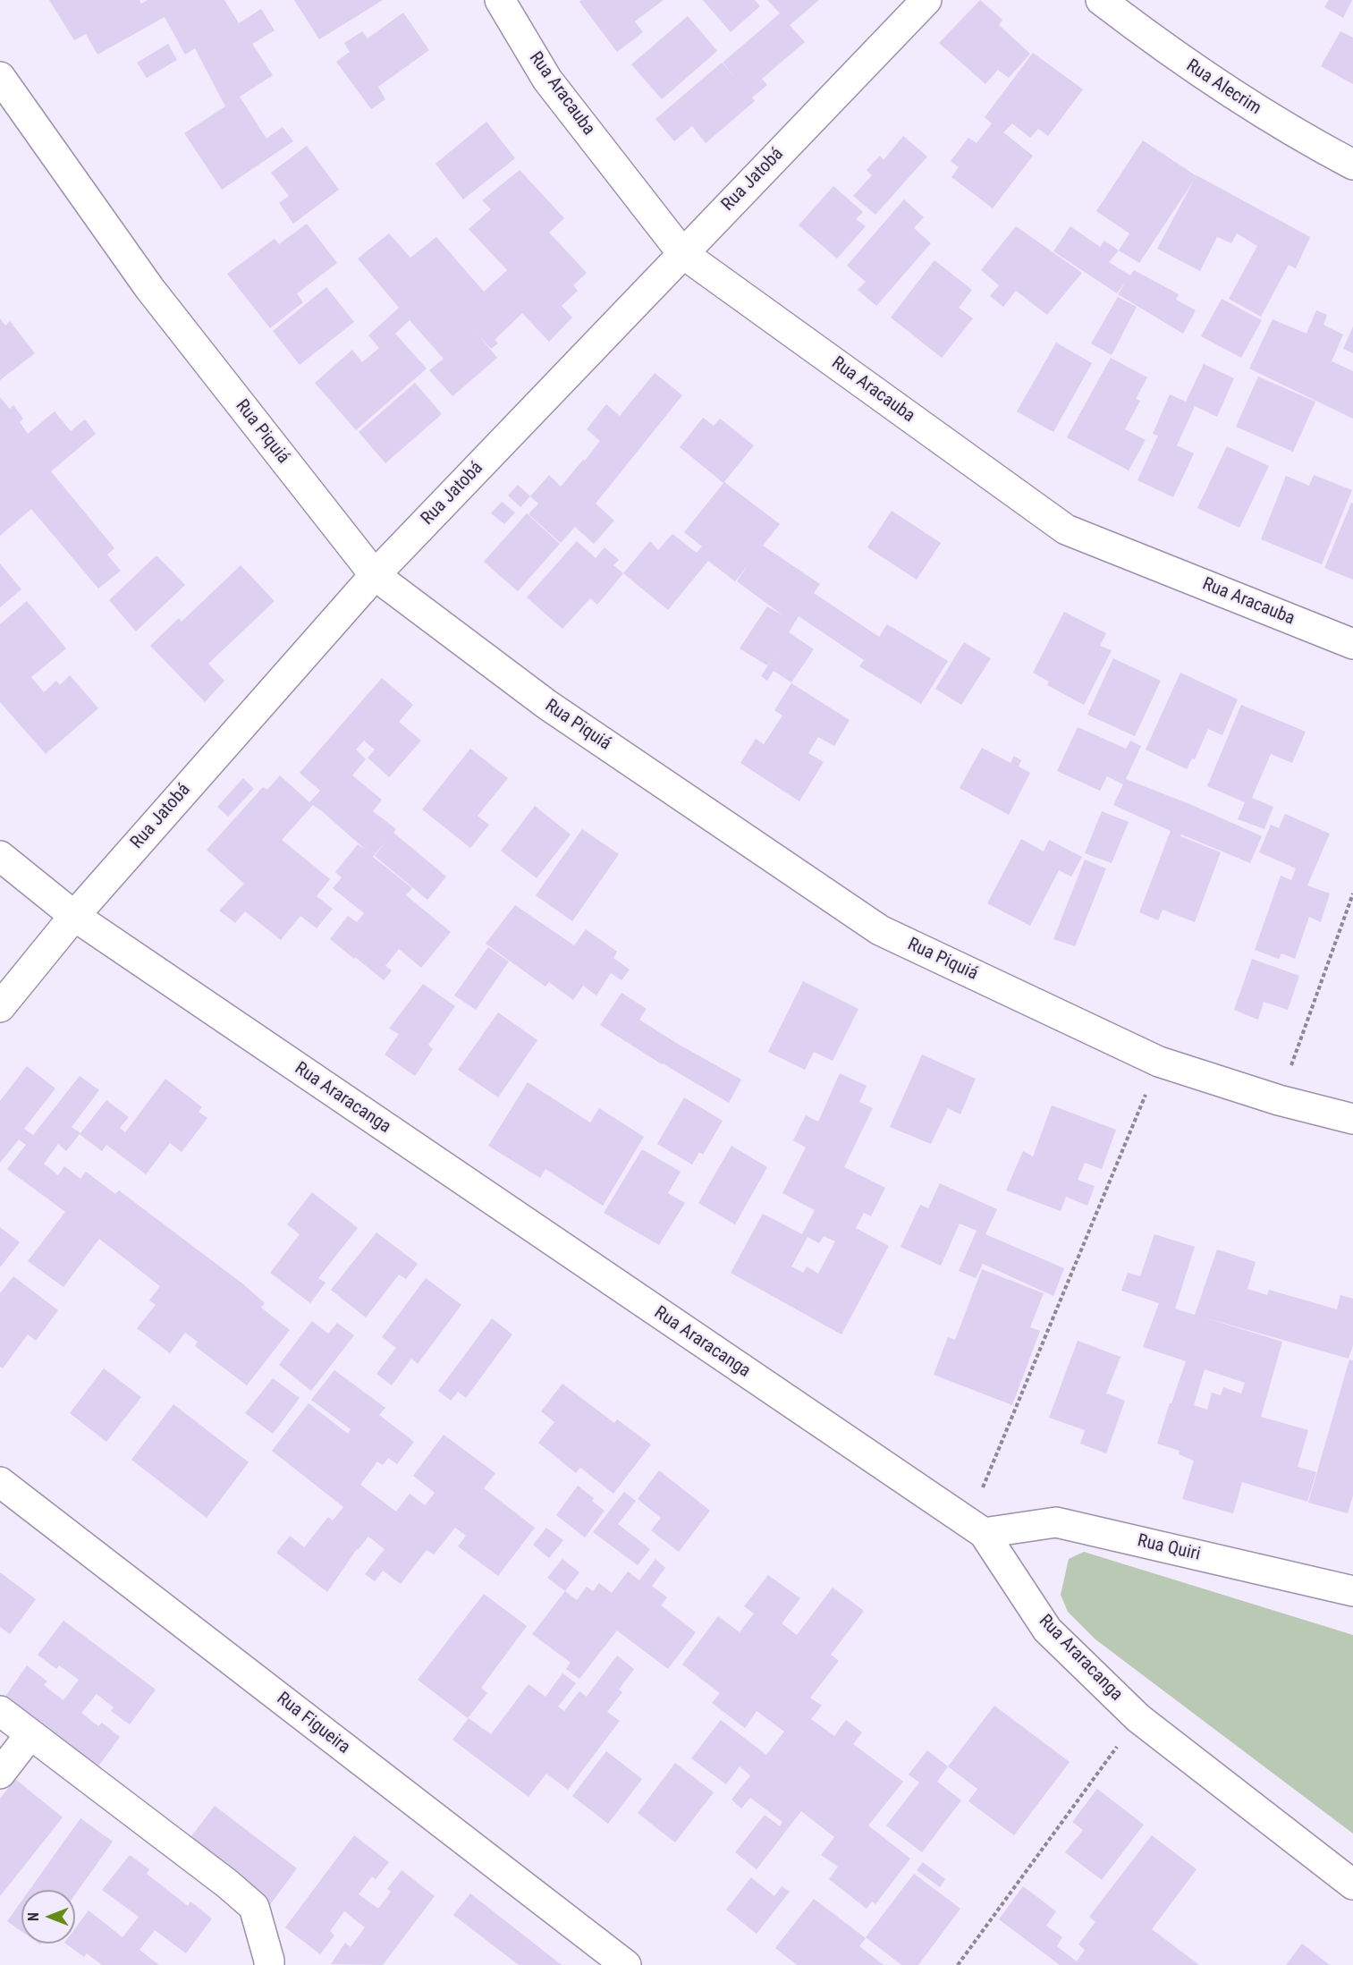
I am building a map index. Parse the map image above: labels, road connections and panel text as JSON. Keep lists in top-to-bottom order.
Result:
{
  "streets": {
    "street": [
      "Rua Alecrim",
      "Rua Aracauba",
      "Rua Jatobá",
      "Rua Piquiá",
      "Rua Araracanga",
      "Rua Quiri",
      "Rua Figueira"
    ]
  },
  "crossings": [
    ["Rua Aracauba", "Rua Jatobá"],
    ["Rua Jatobá", "Rua Piquiá"],
    ["Rua Jatobá", "Rua Araracanga"],
    ["Rua Araracanga", "Rua Quiri"]
  ],
  "north": "left"
}
